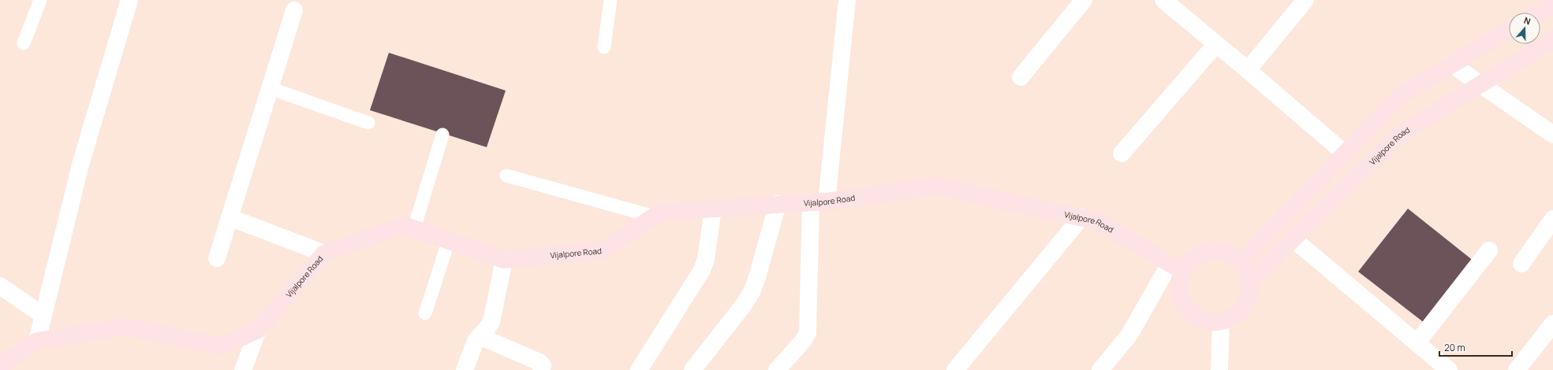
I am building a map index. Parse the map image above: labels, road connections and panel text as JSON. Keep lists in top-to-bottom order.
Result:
{
  "streets": {
    "main road": ["Vijalpore Road"]
  },
  "scale_bar": "20 m",
  "north": "top"
}
